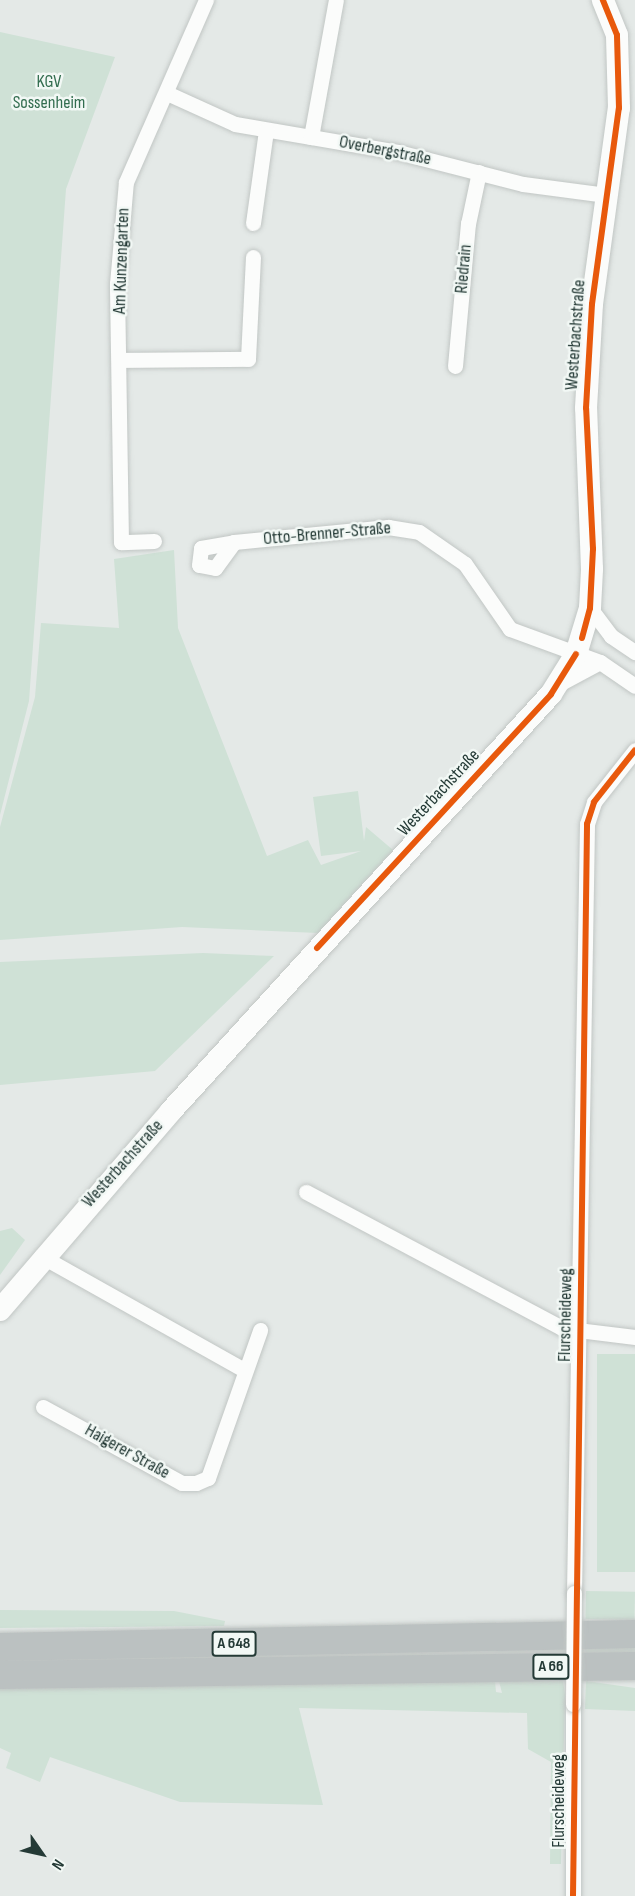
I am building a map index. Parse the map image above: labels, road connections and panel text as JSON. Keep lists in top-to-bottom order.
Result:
{
  "streets": {
    "highway": ["A 648", "A 66"],
    "main road": ["Westerbachstraße"],
    "street": [
      "Overbergstraße",
      "Am Kunzengarten",
      "Riedrain",
      "Otto-Brenner-Straße",
      "Flurscheideweg",
      "Haigerer Straße"
    ]
  },
  "crossings": [
    ["Overbergstraße", "Am Kunzengarten"],
    ["Overbergstraße", "Riedrain"],
    ["Overbergstraße", "Westerbachstraße"],
    ["Westerbachstraße", "Otto-Brenner-Straße"],
    ["A 648", "A 66"]
  ],
  "parks": ["KGV Sossenheim"],
  "north": "bottom right"
}
